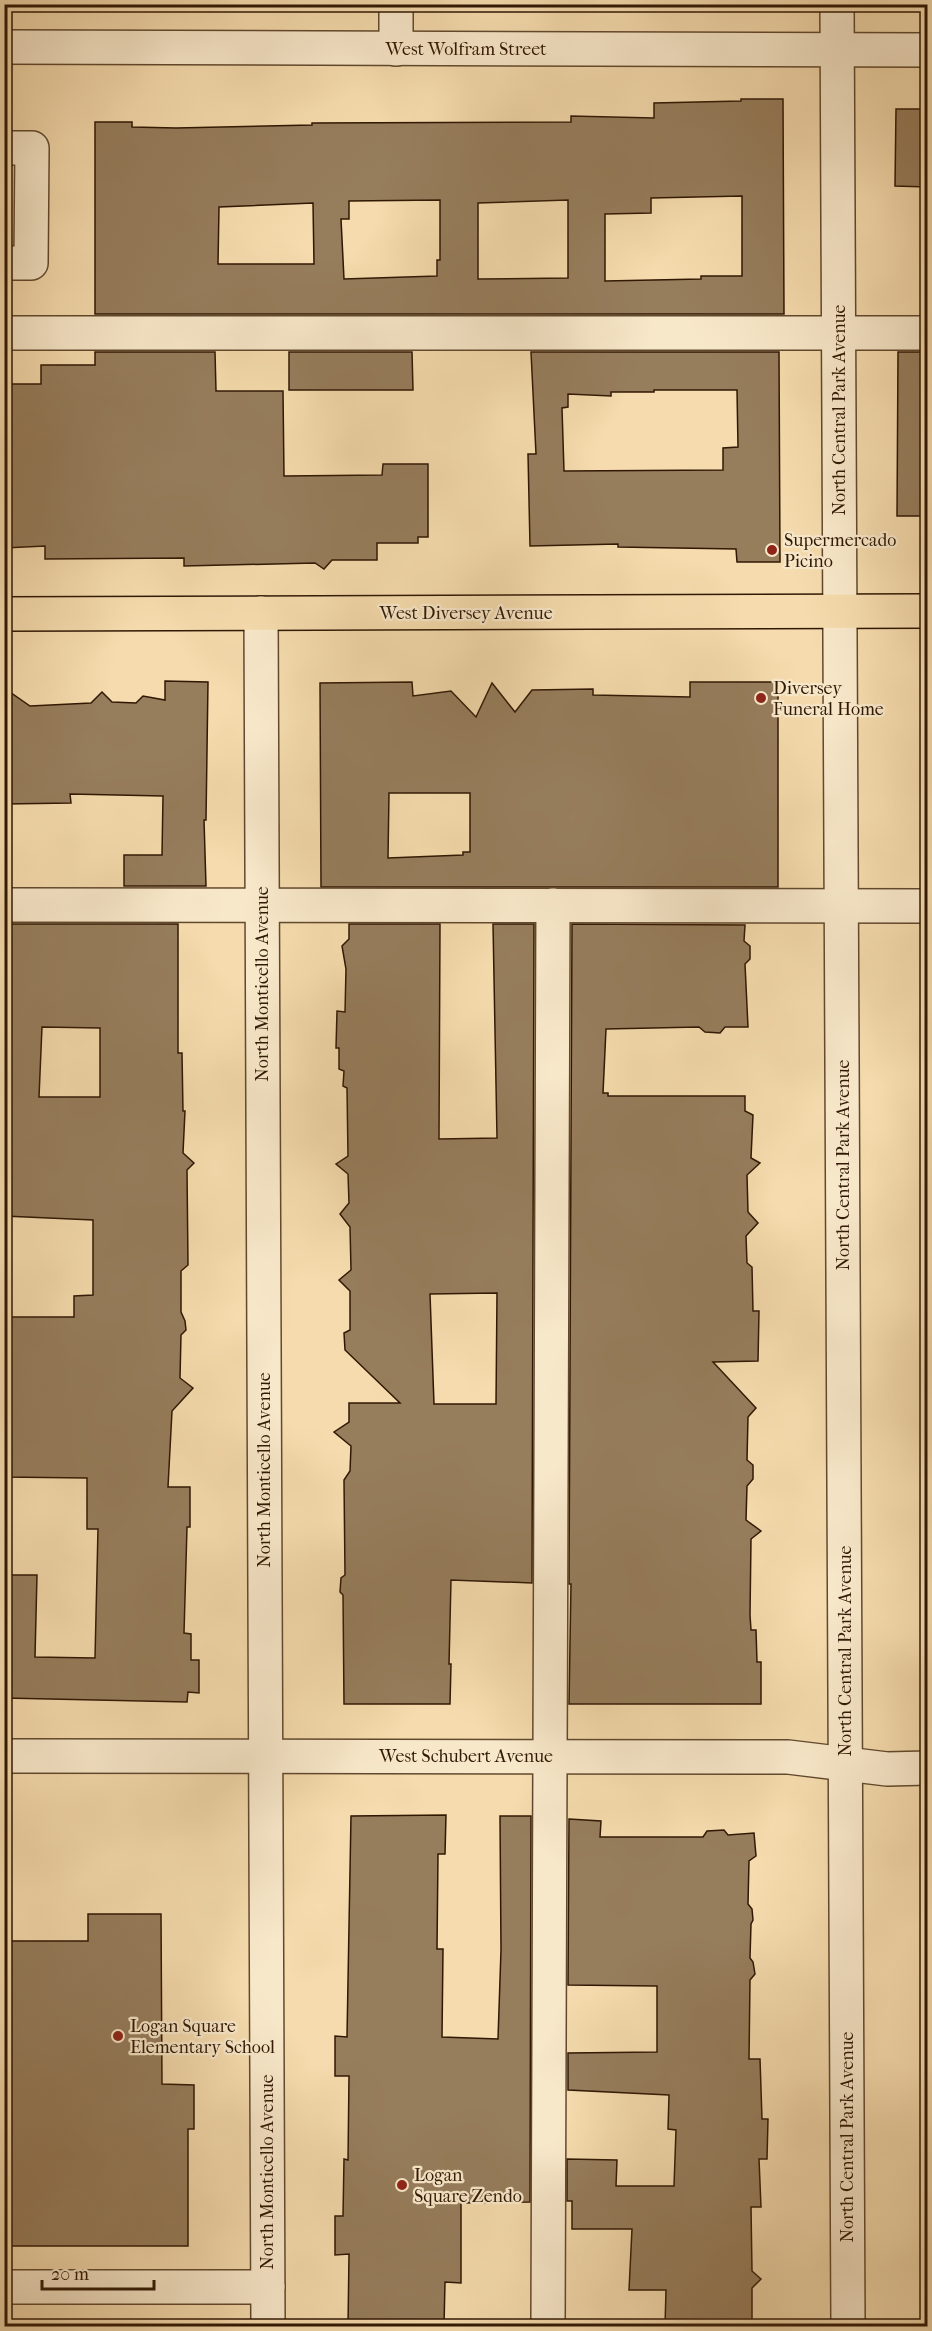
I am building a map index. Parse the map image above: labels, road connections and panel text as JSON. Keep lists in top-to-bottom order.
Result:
{
  "streets": {
    "main road": ["West Diversey Avenue"],
    "street": [
      "West Wolfram Street",
      "North Central Park Avenue",
      "North Monticello Avenue",
      "West Schubert Avenue"
    ]
  },
  "crossings": [
    ["West Wolfram Street", "North Central Park Avenue"],
    ["North Central Park Avenue", "West Diversey Avenue"],
    ["North Central Park Avenue", "West Schubert Avenue"],
    ["West Diversey Avenue", "North Monticello Avenue"],
    ["North Monticello Avenue", "West Schubert Avenue"]
  ],
  "places": [
    "Supermercado Picino",
    "Diversey Funeral Home",
    "Logan Square Elementary School",
    "Logan Square Zendo"
  ],
  "scale_bar": "20 m"
}
